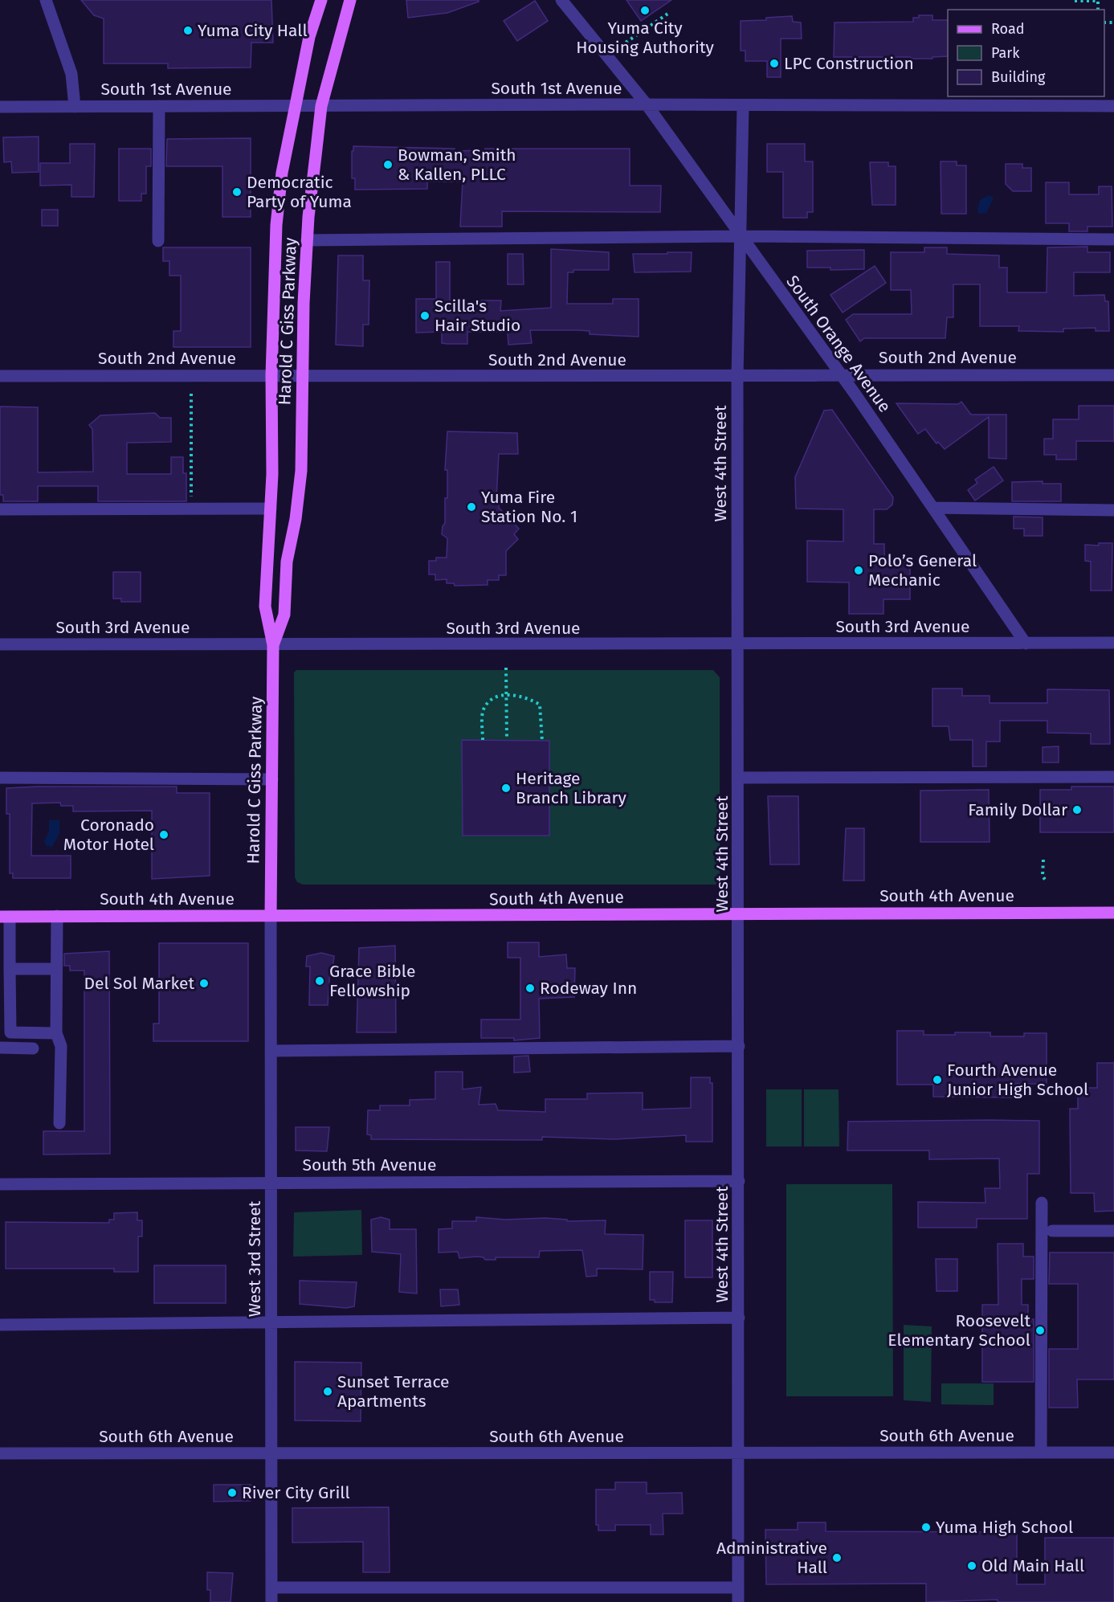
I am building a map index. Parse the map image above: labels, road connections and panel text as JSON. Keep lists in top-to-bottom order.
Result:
{
  "streets": {
    "main road": ["Harold C Giss Parkway", "South 4th Avenue"],
    "street": [
      "South 1st Avenue",
      "South Orange Avenue",
      "South 2nd Avenue",
      "West 4th Street",
      "South 3rd Avenue",
      "South 5th Avenue",
      "West 3rd Street",
      "South 6th Avenue"
    ]
  },
  "crossings": [
    ["South 1st Avenue", "Harold C Giss Parkway"],
    ["South 1st Avenue", "South Orange Avenue"],
    ["South 1st Avenue", "West 4th Street"],
    ["Harold C Giss Parkway", "South 2nd Avenue"],
    ["Harold C Giss Parkway", "South 3rd Avenue"],
    ["Harold C Giss Parkway", "South 4th Avenue"],
    ["Harold C Giss Parkway", "West 3rd Street"],
    ["South Orange Avenue", "South 2nd Avenue"],
    ["South Orange Avenue", "West 4th Street"],
    ["South Orange Avenue", "South 3rd Avenue"],
    ["South 2nd Avenue", "West 4th Street"],
    ["West 4th Street", "South 3rd Avenue"],
    ["West 4th Street", "South 4th Avenue"],
    ["West 4th Street", "South 5th Avenue"],
    ["West 4th Street", "South 6th Avenue"],
    ["South 4th Avenue", "West 3rd Street"],
    ["South 5th Avenue", "West 3rd Street"],
    ["West 3rd Street", "South 6th Avenue"]
  ],
  "places": [
    "Yuma City Housing Authority",
    "Yuma City Hall",
    "LPC Construction",
    "Bowman, Smith & Kallen, PLLC",
    "Democratic Party of Yuma",
    "Scilla's Hair Studio",
    "Yuma Fire Station No. 1",
    "Polo’s General Mechanic",
    "Heritage Branch Library",
    "Family Dollar",
    "Coronado Motor Hotel",
    "Grace Bible Fellowship",
    "Del Sol Market",
    "Rodeway Inn",
    "Fourth Avenue Junior High School",
    "Roosevelt Elementary School",
    "Sunset Terrace Apartments",
    "River City Grill",
    "Yuma High School",
    "Administrative Hall",
    "Old Main Hall"
  ],
  "legend": ["Road", "Park", "Building"]
}
